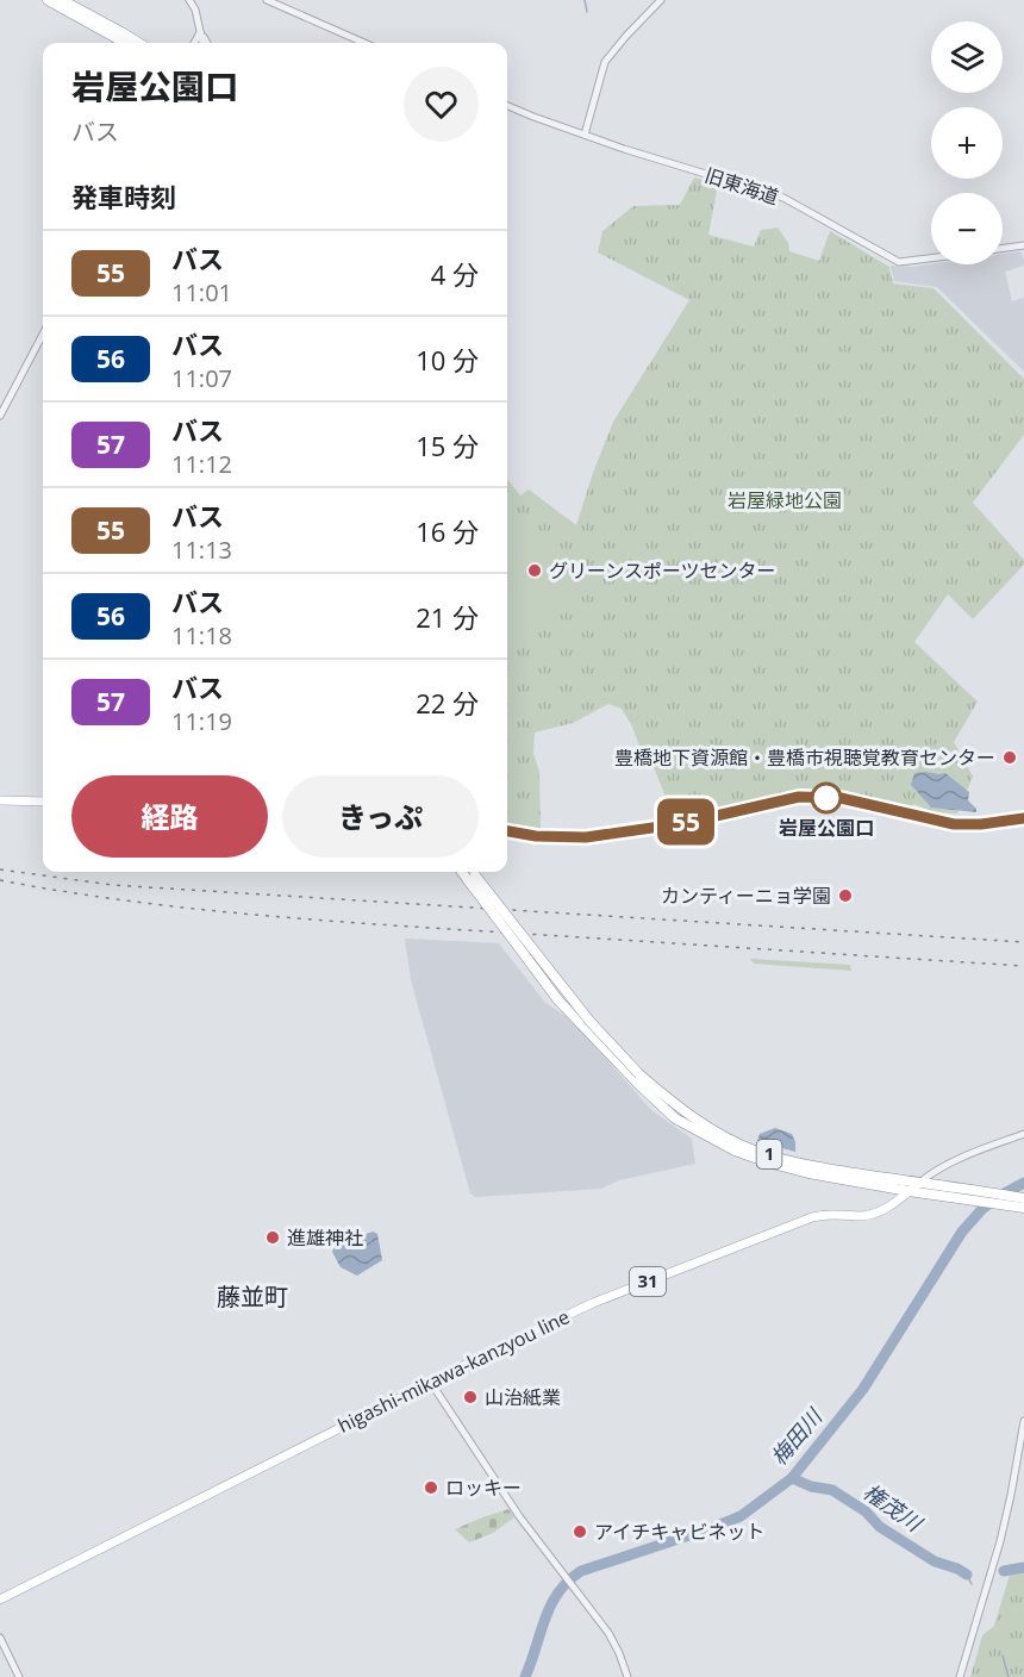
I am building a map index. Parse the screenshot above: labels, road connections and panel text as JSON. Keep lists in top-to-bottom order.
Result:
{
  "streets": {
    "highway": ["1"],
    "main road": ["31", "higashi-mikawa-kanzyou line"],
    "street": ["旧東海道"]
  },
  "crossings": [
    ["1", "higashi-mikawa-kanzyou line"]
  ],
  "districts": ["藤並町"],
  "water": ["梅田川", "権茂川"],
  "parks": ["岩屋緑地公園"],
  "places": [
    "グリーンスポーツセンター",
    "豊橋地下資源館・豊橋市視聴覚教育センター",
    "岩屋公園口",
    "カンティーニョ学園",
    "進雄神社",
    "山治紙業",
    "ロッキー",
    "アイチキャビネット"
  ],
  "lines": ["bus line 55"],
  "page": {
    "on_map": "55",
    "map_buttons": ["+", "−"],
    "heading": [
      ["岩屋公園口", "バス"],
      "発車時刻"
    ],
    "list": [
      {
        "mark": "55",
        "name": "バス",
        "note": "11:01",
        "value": "4 分"
      },
      {
        "mark": "56",
        "name": "バス",
        "note": "11:07",
        "value": "10 分"
      },
      {
        "mark": "57",
        "name": "バス",
        "note": "11:12",
        "value": "15 分"
      },
      {
        "mark": "55",
        "name": "バス",
        "note": "11:13",
        "value": "16 分"
      },
      {
        "mark": "56",
        "name": "バス",
        "note": "11:18",
        "value": "21 分"
      },
      {
        "mark": "57",
        "name": "バス",
        "note": "11:19",
        "value": "22 分"
      }
    ],
    "buttons": ["経路", "きっぷ"]
  }
}
